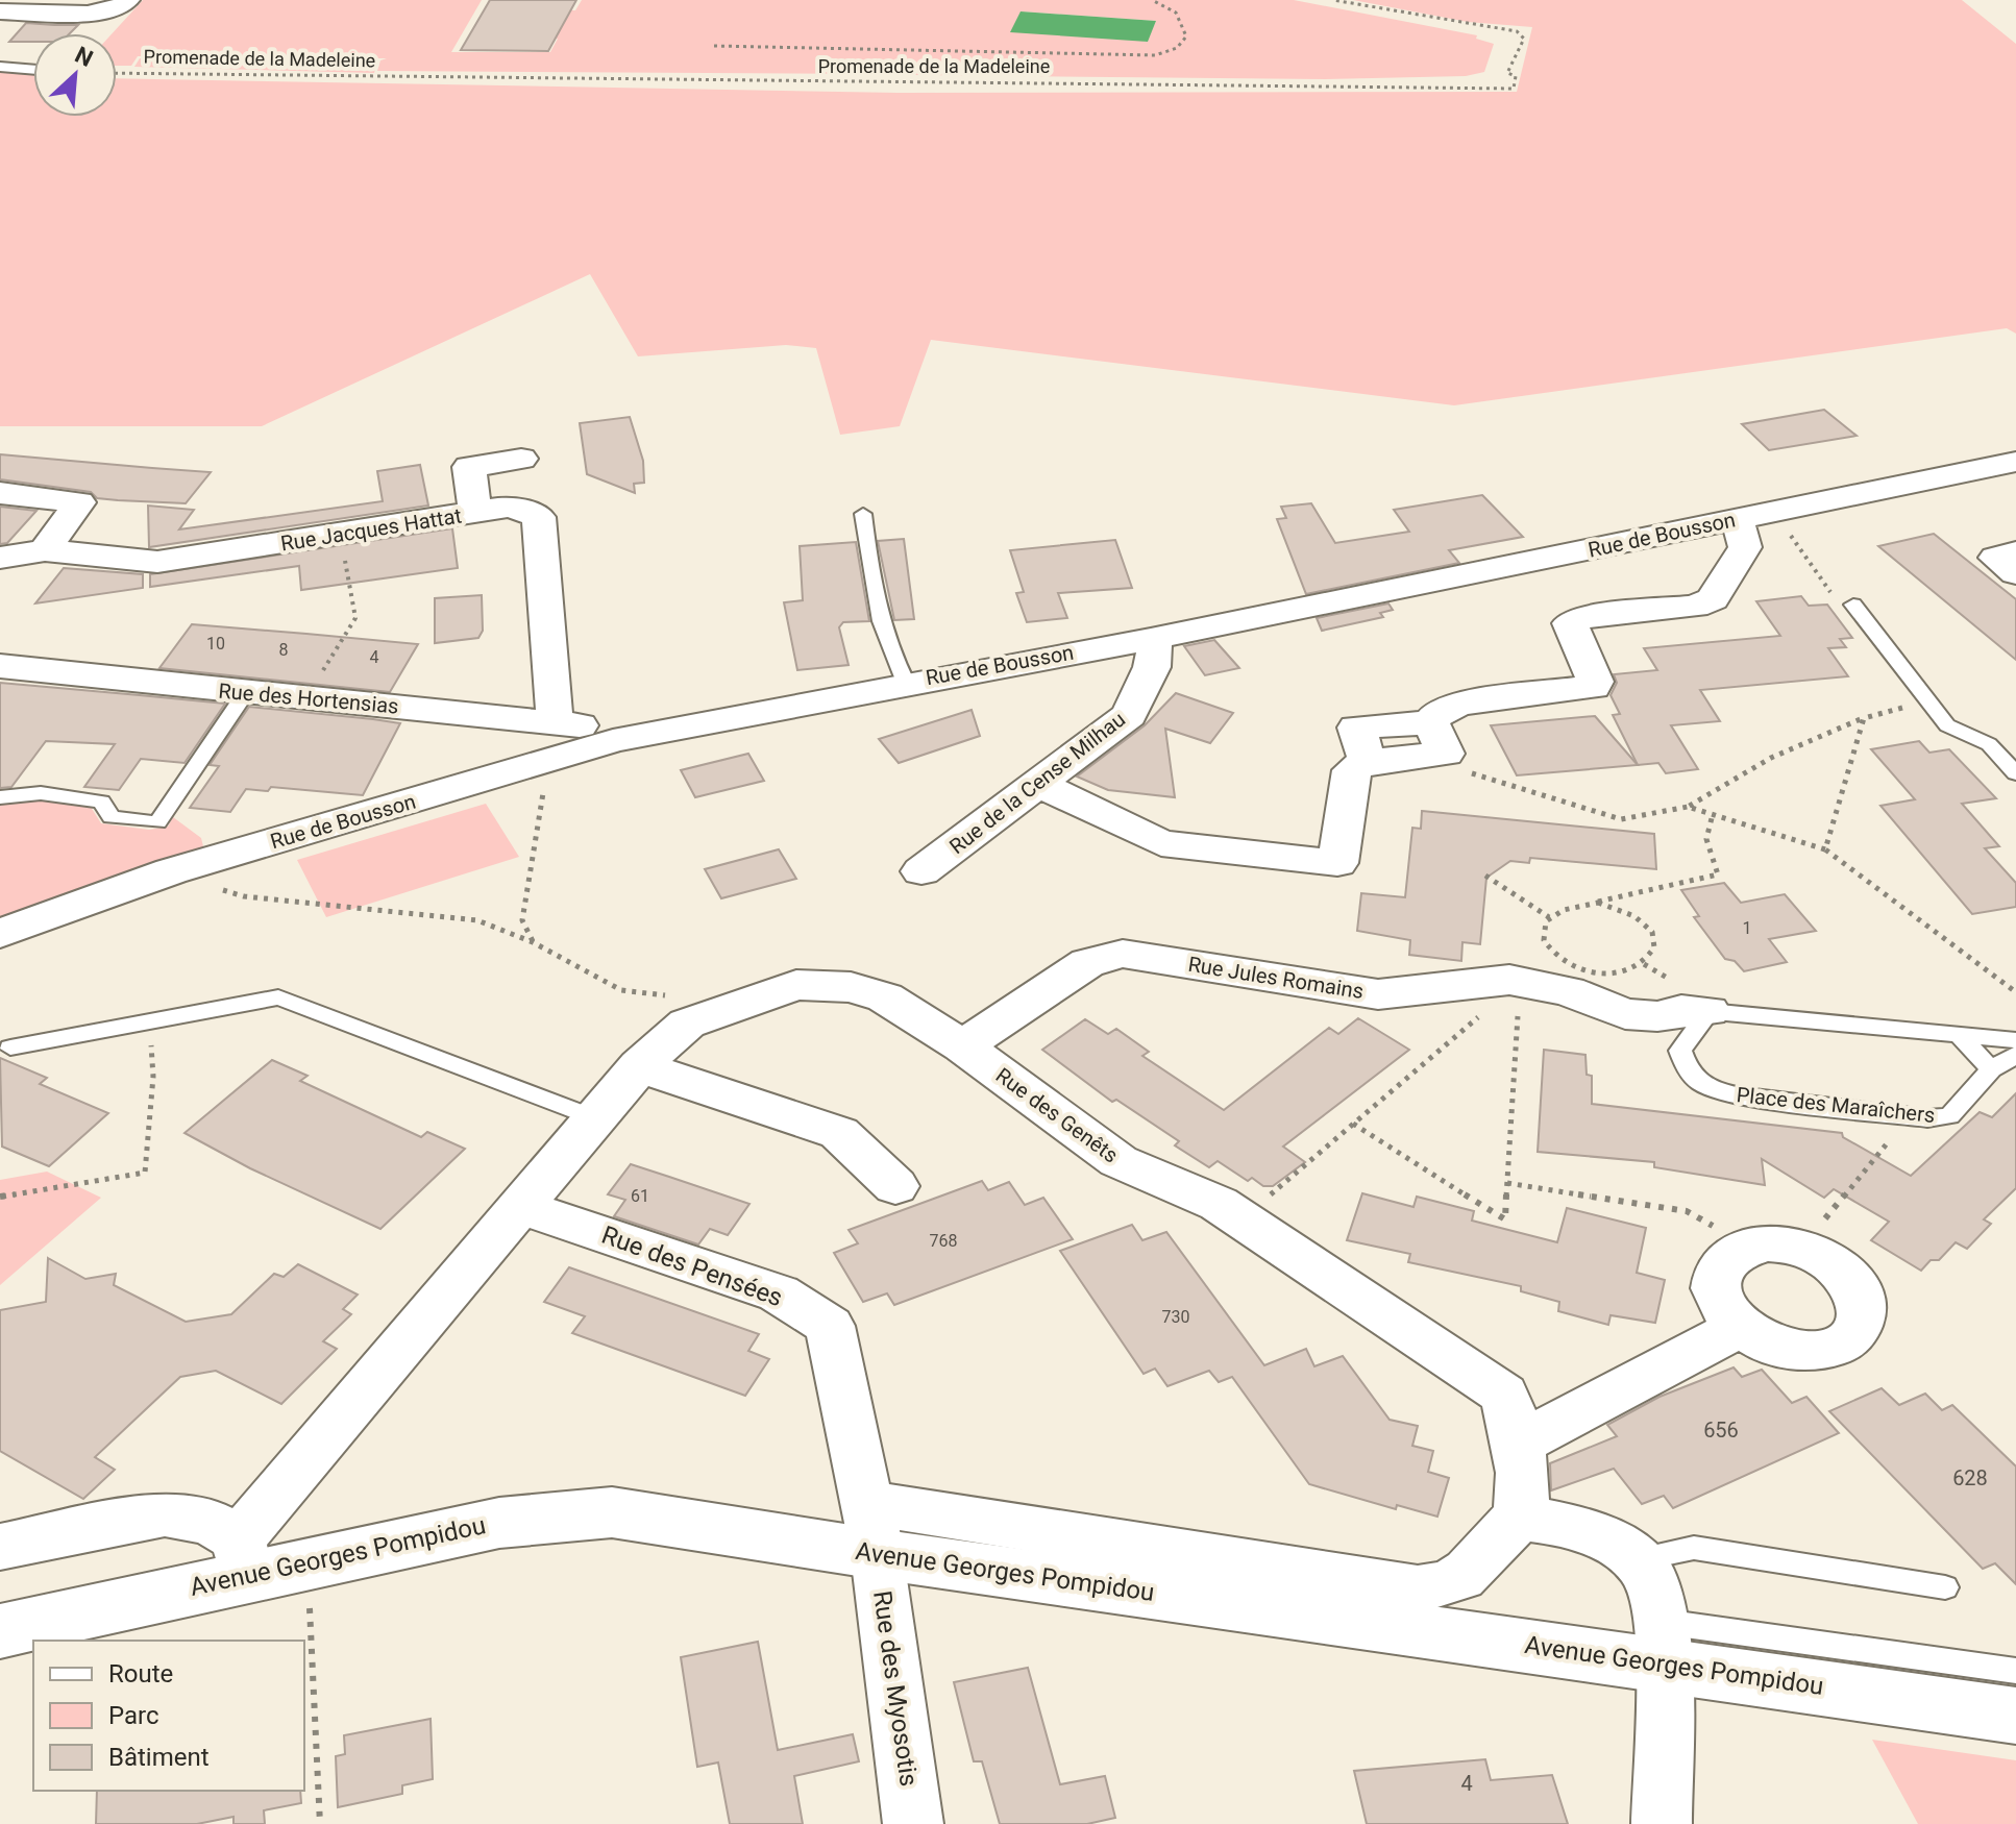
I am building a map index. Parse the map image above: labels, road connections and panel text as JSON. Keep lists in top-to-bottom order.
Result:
{
  "streets": {
    "main road": ["Avenue Georges Pompidou"],
    "street": [
      "Rue Jacques Hattat",
      "Rue de Bousson",
      "Rue des Hortensias",
      "Rue de la Cense Milhau",
      "Rue Jules Romains",
      "Rue des Genêts",
      "Rue des Pensées",
      "Rue des Myosotis"
    ],
    "lane": ["Place des Maraîchers"],
    "path": ["Promenade de la Madeleine"]
  },
  "crossings": [
    ["Rue Jacques Hattat", "Rue des Hortensias"],
    ["Rue de Bousson", "Rue des Hortensias"],
    ["Rue de Bousson", "Rue de la Cense Milhau"],
    ["Rue Jules Romains", "Place des Maraîchers"],
    ["Rue Jules Romains", "Rue des Genêts"],
    ["Rue des Genêts", "Rue des Pensées"],
    ["Rue des Genêts", "Avenue Georges Pompidou"],
    ["Rue des Pensées", "Avenue Georges Pompidou"],
    ["Rue des Pensées", "Rue des Myosotis"],
    ["Avenue Georges Pompidou", "Rue des Myosotis"]
  ],
  "house_numbers": [
    "10",
    "8",
    "4",
    "1",
    "61",
    "768",
    "730",
    "656",
    "628",
    "4"
  ],
  "legend": ["Route", "Parc", "Bâtiment"],
  "north": "top right"
}
